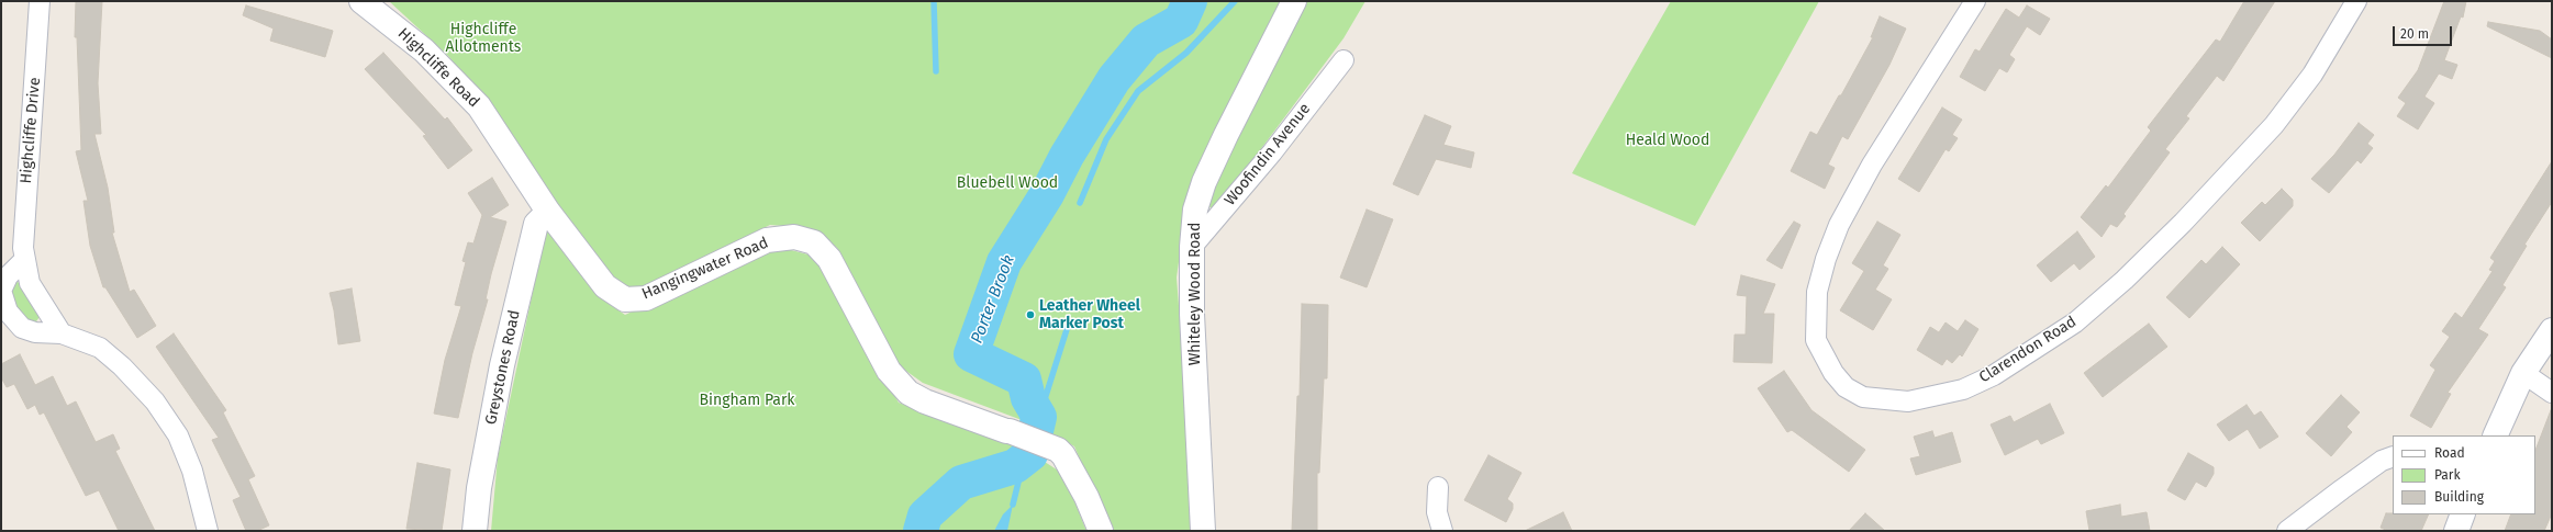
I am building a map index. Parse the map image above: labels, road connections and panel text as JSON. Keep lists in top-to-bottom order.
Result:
{
  "streets": {
    "street": [
      "Highcliffe Road",
      "Highcliffe Drive",
      "Woofindin Avenue",
      "Hangingwater Road",
      "Whiteley Wood Road",
      "Clarendon Road",
      "Greystones Road"
    ]
  },
  "crossings": [
    ["Highcliffe Road", "Hangingwater Road"],
    ["Highcliffe Road", "Greystones Road"],
    ["Woofindin Avenue", "Whiteley Wood Road"],
    ["Hangingwater Road", "Greystones Road"]
  ],
  "water": ["Porter Brook"],
  "parks": [
    "Highcliffe Allotments",
    "Heald Wood",
    "Bluebell Wood",
    "Bingham Park"
  ],
  "places": ["Leather Wheel Marker Post"],
  "legend": ["Road", "Park", "Building"],
  "scale_bar": "20 m"
}
